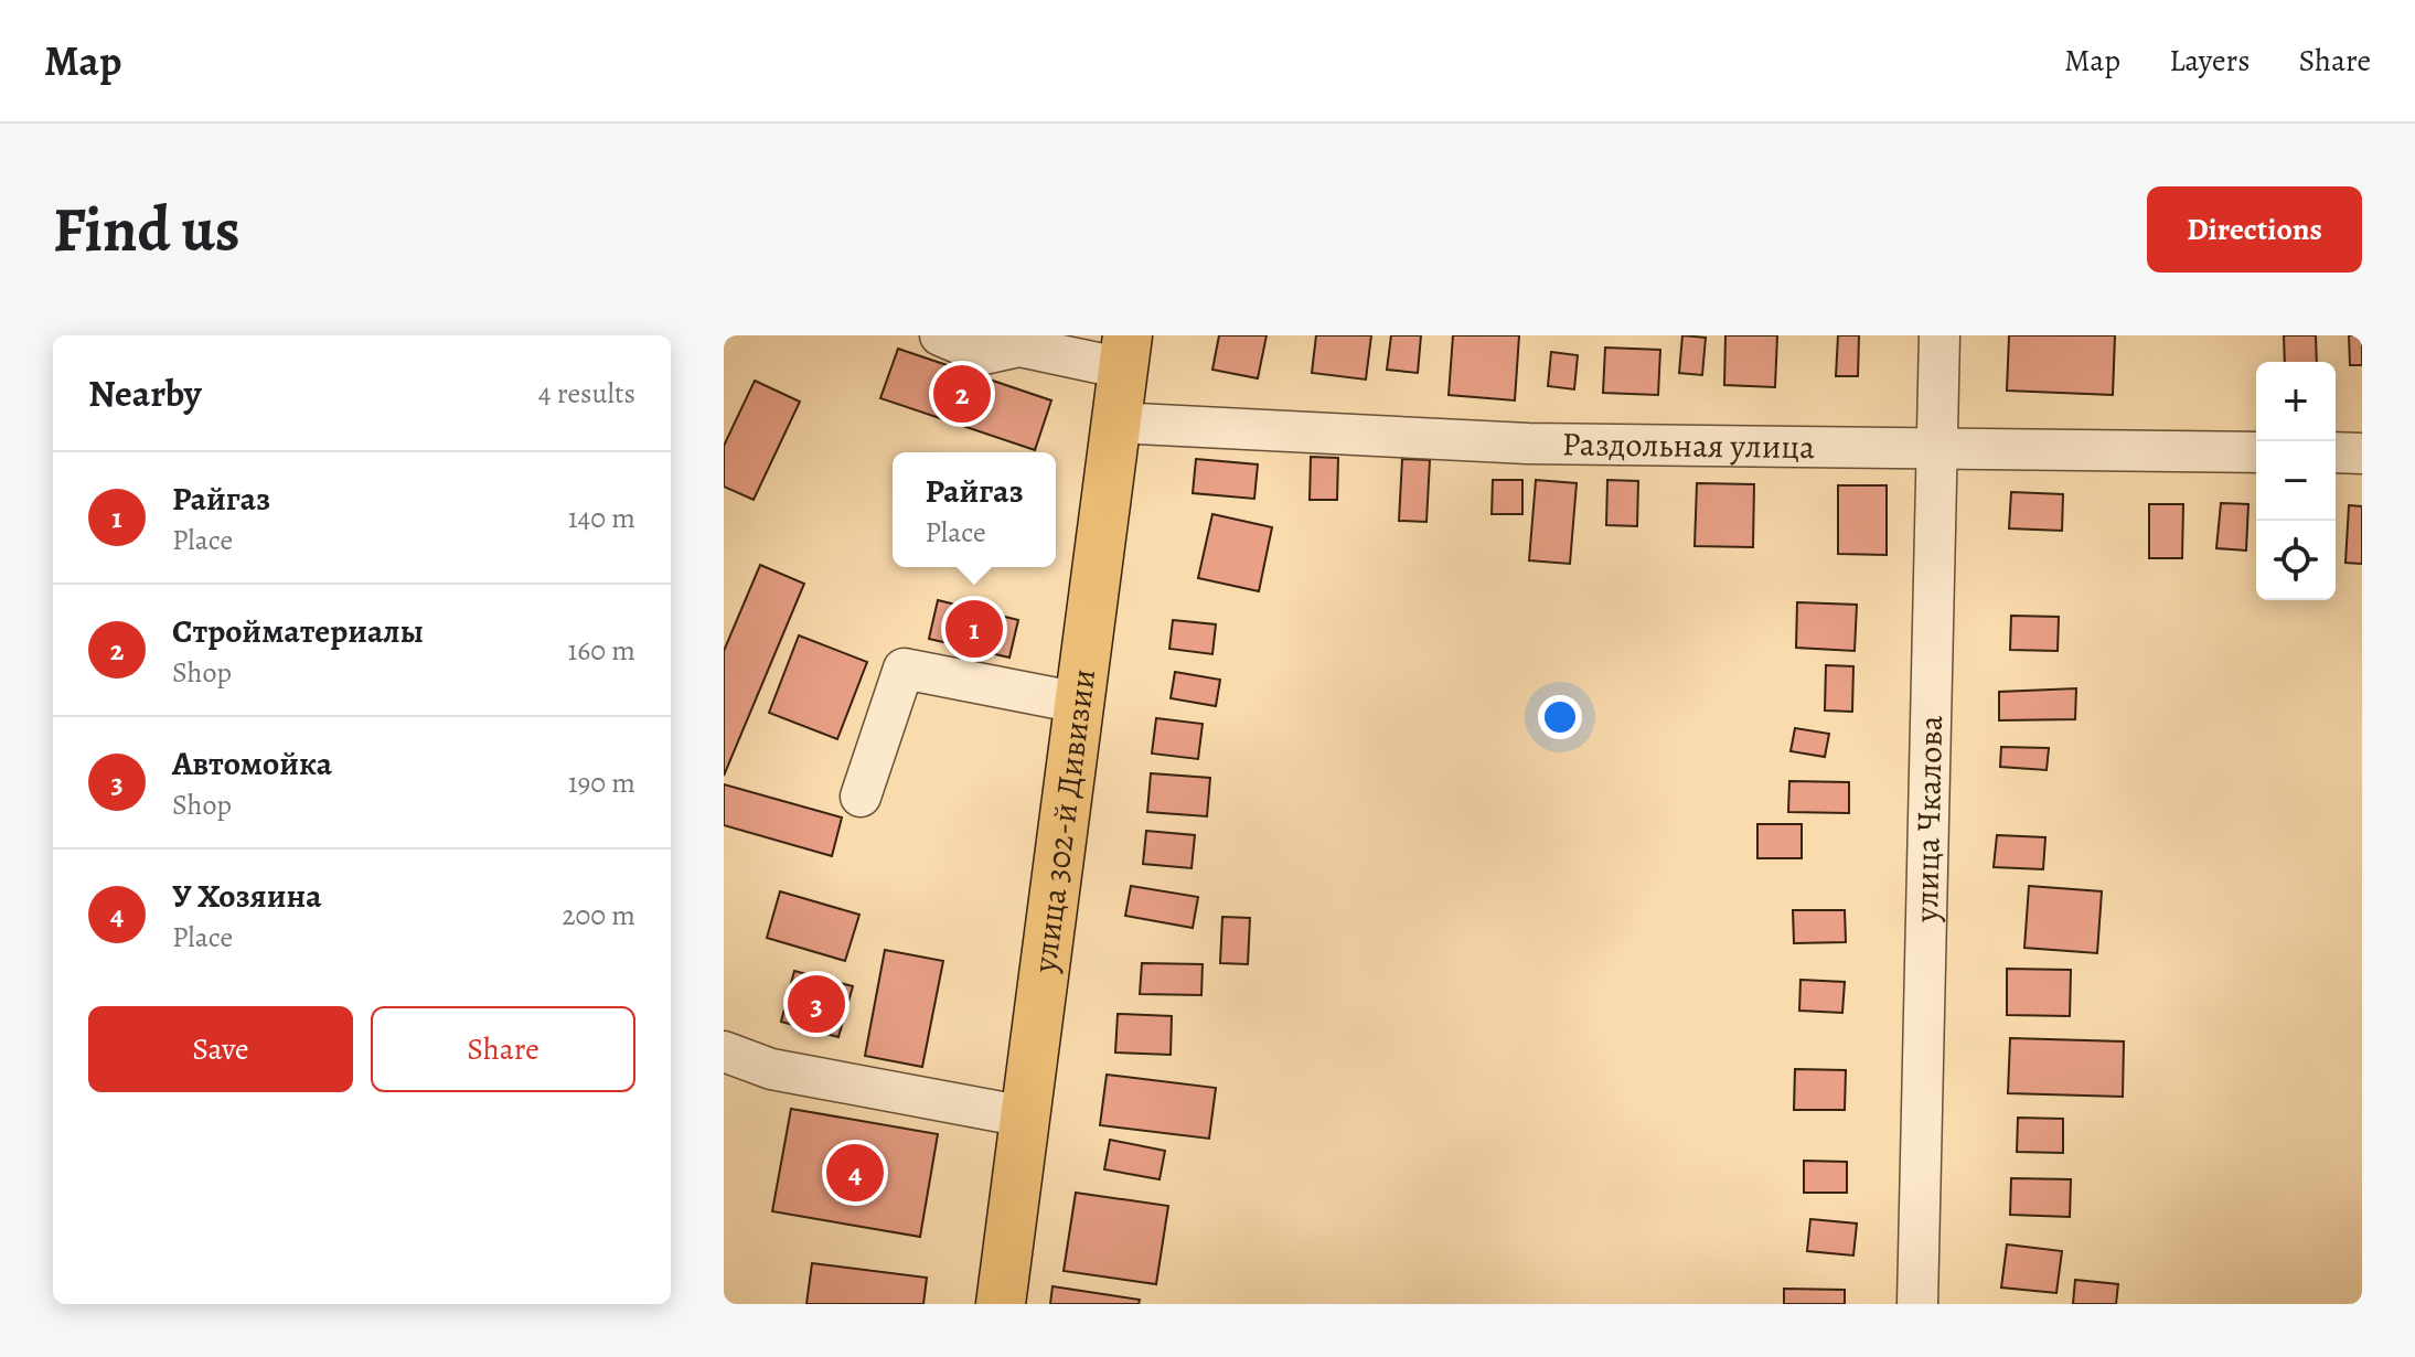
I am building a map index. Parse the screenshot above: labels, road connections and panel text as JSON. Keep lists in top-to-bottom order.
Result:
{
  "streets": {
    "main road": ["улица 302-й Дивизии"],
    "street": ["Раздольная улица", "улица Чкалова"]
  },
  "crossings": [
    ["Раздольная улица", "улица 302-й Дивизии"],
    ["Раздольная улица", "улица Чкалова"]
  ],
  "page": {
    "header": "Map",
    "nav": ["Map", "Layers", "Share"],
    "buttons": [
      "Directions",
      ["Save", "Share"]
    ],
    "title": "Find us",
    "heading": ["Nearby", "4 results"],
    "pins": [
      "2",
      "1",
      "3",
      "4"
    ],
    "map_buttons": ["+", "−"],
    "list": [
      {
        "mark": "1",
        "name": "Райгаз",
        "note": "Place",
        "value": "140 m"
      },
      {
        "mark": "2",
        "name": "Стройматериалы",
        "note": "Shop",
        "value": "160 m"
      },
      {
        "mark": "3",
        "name": "Автомойка",
        "note": "Shop",
        "value": "190 m"
      },
      {
        "mark": "4",
        "name": "У Хозяина",
        "note": "Place",
        "value": "200 m"
      }
    ],
    "popup": ["Райгаз", "Place"]
  }
}
